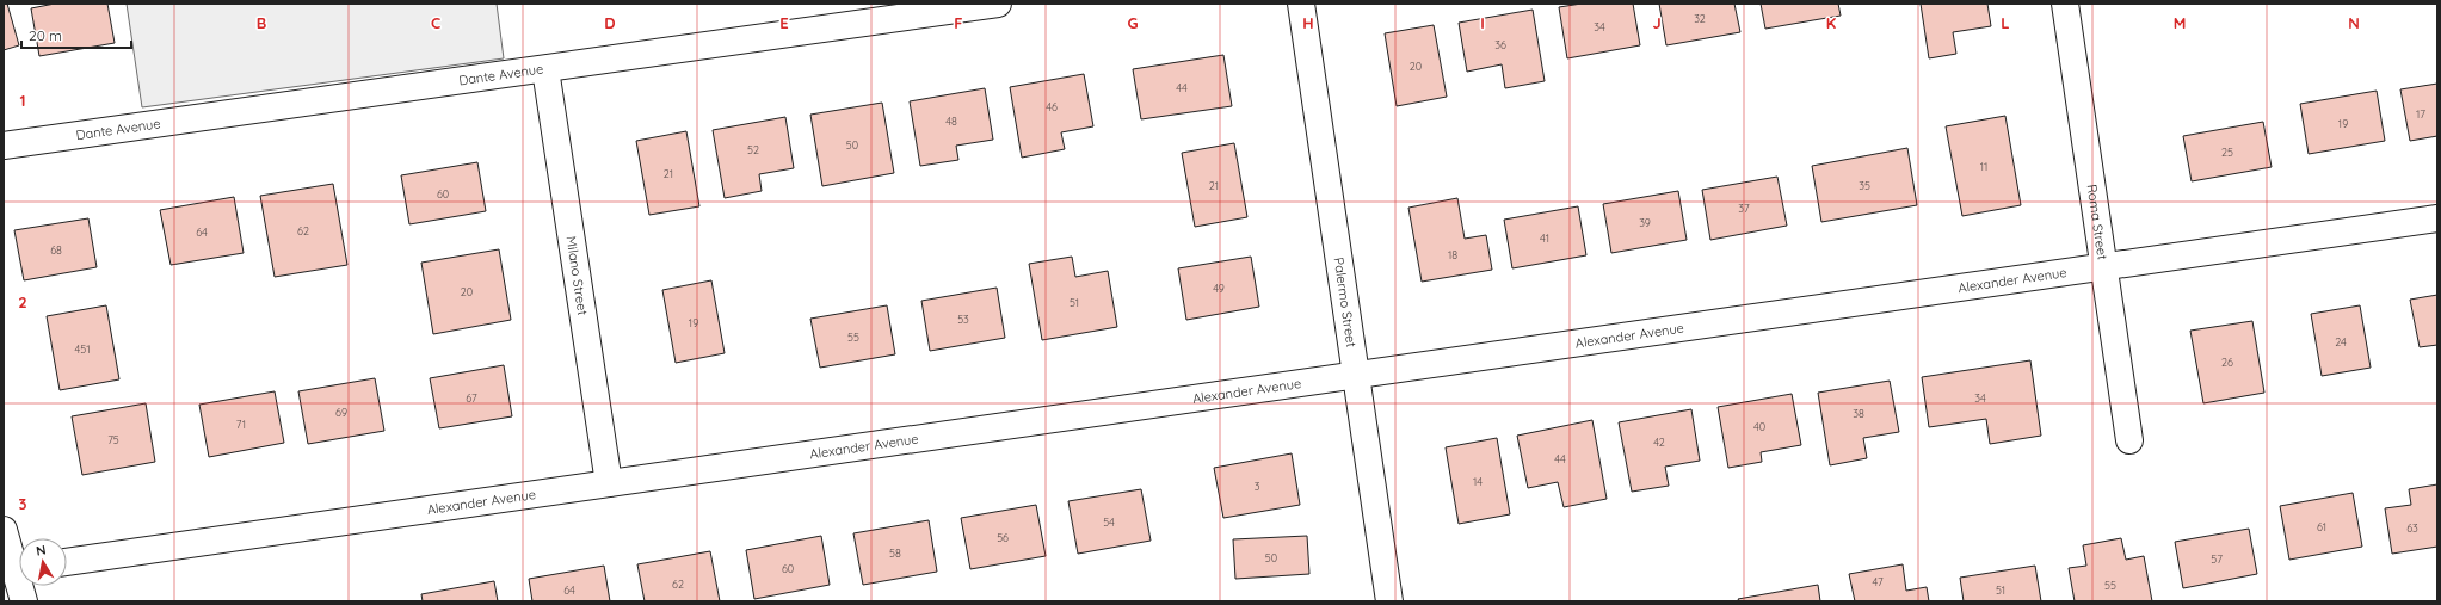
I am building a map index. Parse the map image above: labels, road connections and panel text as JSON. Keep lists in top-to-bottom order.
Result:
{
  "streets": {
    "street": [
      "Dante Avenue",
      "Roma Street",
      "Milano Street",
      "Alexander Avenue",
      "Palermo Street"
    ]
  },
  "crossings": [
    ["Dante Avenue", "Milano Street"],
    ["Roma Street", "Alexander Avenue"],
    ["Milano Street", "Alexander Avenue"],
    ["Alexander Avenue", "Palermo Street"]
  ],
  "house_numbers": [
    "32",
    "34",
    "36",
    "20",
    "44",
    "46",
    "17",
    "48",
    "19",
    "50",
    "52",
    "25",
    "11",
    "21",
    "21",
    "35",
    "60",
    "37",
    "39",
    "62",
    "64",
    "41",
    "68",
    "18",
    "49",
    "20",
    "51",
    "53",
    "19",
    "55",
    "24",
    "451",
    "26",
    "67",
    "34",
    "69",
    "38",
    "71",
    "40",
    "75",
    "42",
    "44",
    "14",
    "3",
    "54",
    "61",
    "63",
    "56",
    "58",
    "50",
    "57",
    "60",
    "47",
    "62",
    "55",
    "64",
    "51"
  ],
  "scale_bar": "20 m",
  "north": "top",
  "grid": {
    "columns": [
      "B",
      "C",
      "D",
      "E",
      "F",
      "G",
      "H",
      "I",
      "J",
      "K",
      "L",
      "M",
      "N"
    ],
    "rows": ["1", "2", "3"]
  }
}
